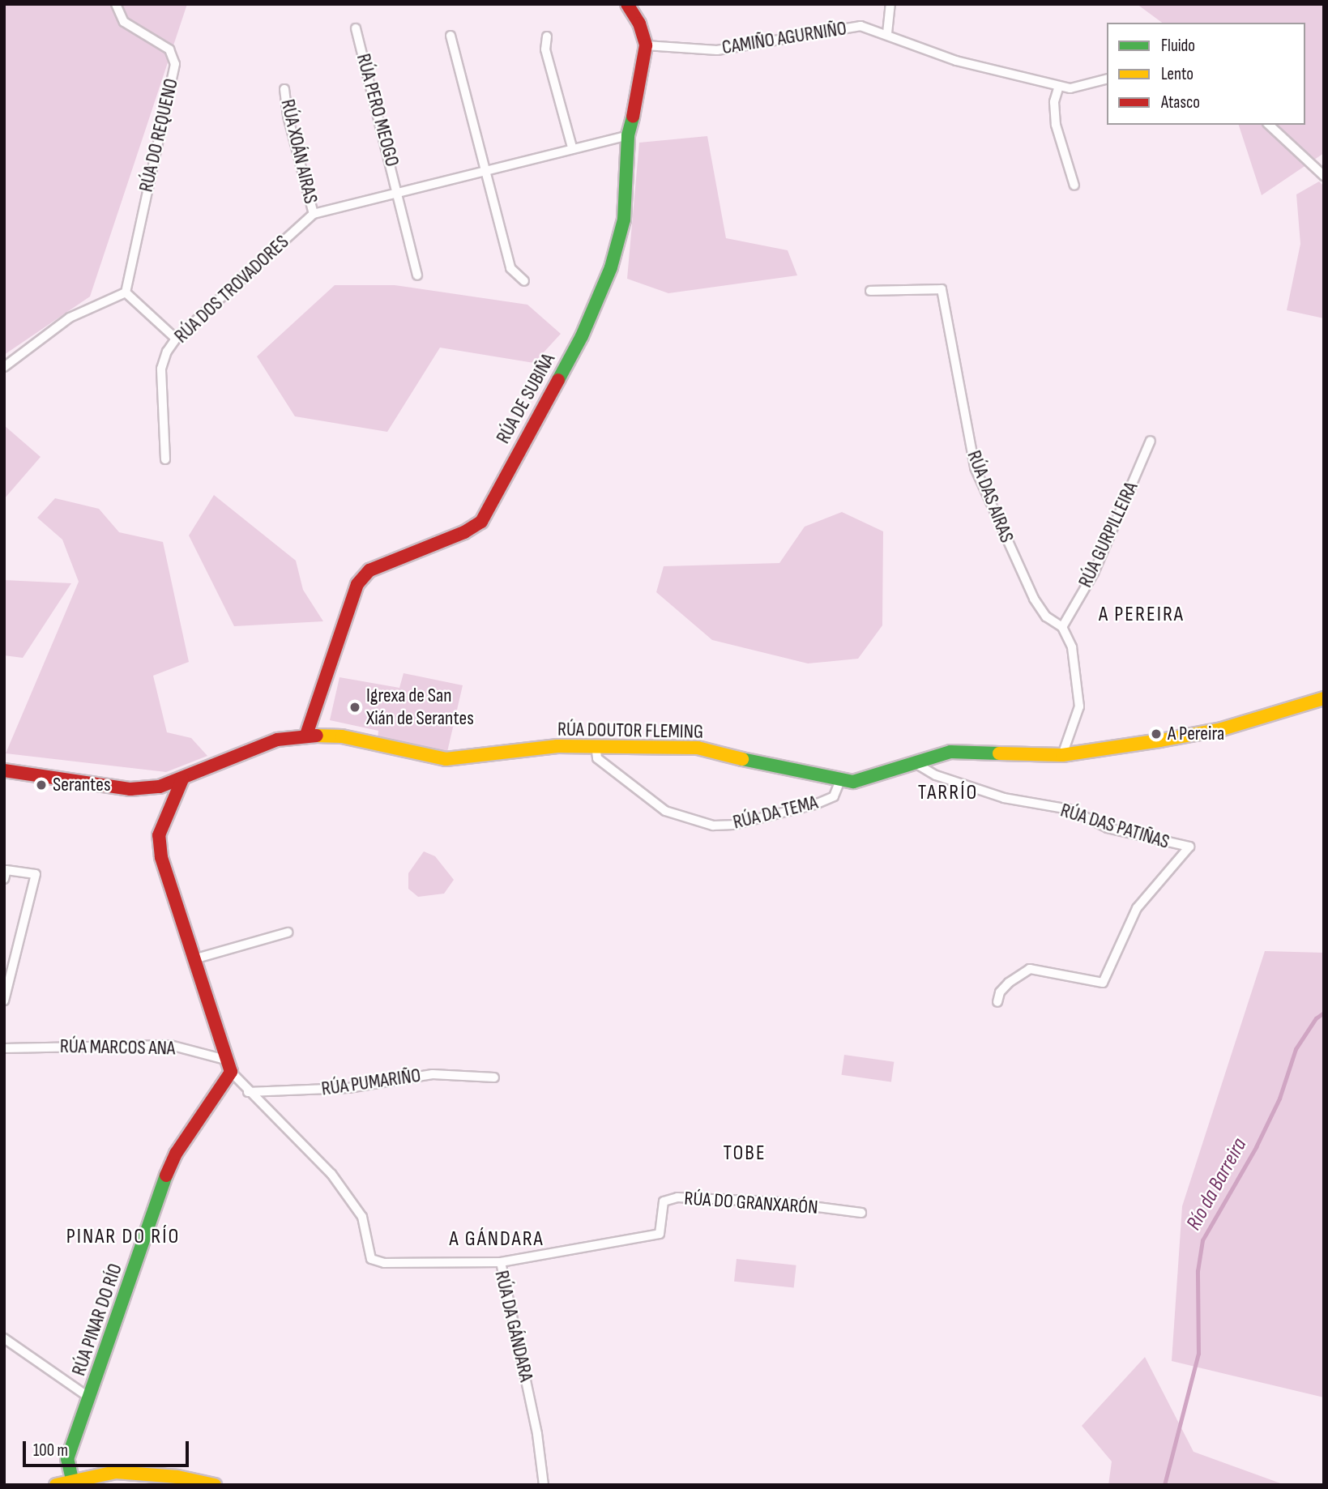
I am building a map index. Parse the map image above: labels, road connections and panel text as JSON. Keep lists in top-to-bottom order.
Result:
{
  "streets": {
    "street": [
      "CAMIÑO AGURNIÑO",
      "RÚA PERO MEOGO",
      "RÚA DO REQUENO",
      "RÚA XOÁN AIRAS",
      "RÚA DOS TROVADORES",
      "RÚA DE SUBIÑA",
      "RÚA DAS AIRAS",
      "RÚA GURPILLEIRA",
      "RÚA DOUTOR FLEMING",
      "RÚA DA TEMA",
      "RÚA DAS PATIÑAS",
      "RÚA MARCOS ANA",
      "RÚA PUMARIÑO",
      "RÚA DO GRANXARÓN",
      "RÚA PINAR DO RÍO",
      "RÚA DA GÁNDARA"
    ]
  },
  "crossings": [
    ["CAMIÑO AGURNIÑO", "RÚA DE SUBIÑA"],
    ["RÚA PERO MEOGO", "RÚA DOS TROVADORES"],
    ["RÚA XOÁN AIRAS", "RÚA DOS TROVADORES"],
    ["RÚA DOS TROVADORES", "RÚA DE SUBIÑA"],
    ["RÚA DE SUBIÑA", "RÚA DOUTOR FLEMING"],
    ["RÚA DAS AIRAS", "RÚA GURPILLEIRA"],
    ["RÚA DAS AIRAS", "RÚA DOUTOR FLEMING"],
    ["RÚA DOUTOR FLEMING", "RÚA DA TEMA"],
    ["RÚA DOUTOR FLEMING", "RÚA DAS PATIÑAS"],
    ["RÚA MARCOS ANA", "RÚA PINAR DO RÍO"],
    ["RÚA MARCOS ANA", "RÚA DA GÁNDARA"],
    ["RÚA PUMARIÑO", "RÚA DA GÁNDARA"],
    ["RÚA DO GRANXARÓN", "RÚA DA GÁNDARA"],
    ["RÚA PINAR DO RÍO", "RÚA DA GÁNDARA"]
  ],
  "districts": [
    "A PEREIRA",
    "TARRÍO",
    "TOBE",
    "PINAR DO RÍO",
    "A GÁNDARA"
  ],
  "water": ["Río da Barreira"],
  "places": ["Igrexa de San Xián de Serantes", "A Pereira", "Serantes"],
  "legend": ["Fluido", "Lento", "Atasco"],
  "scale_bar": "100 m"
}
